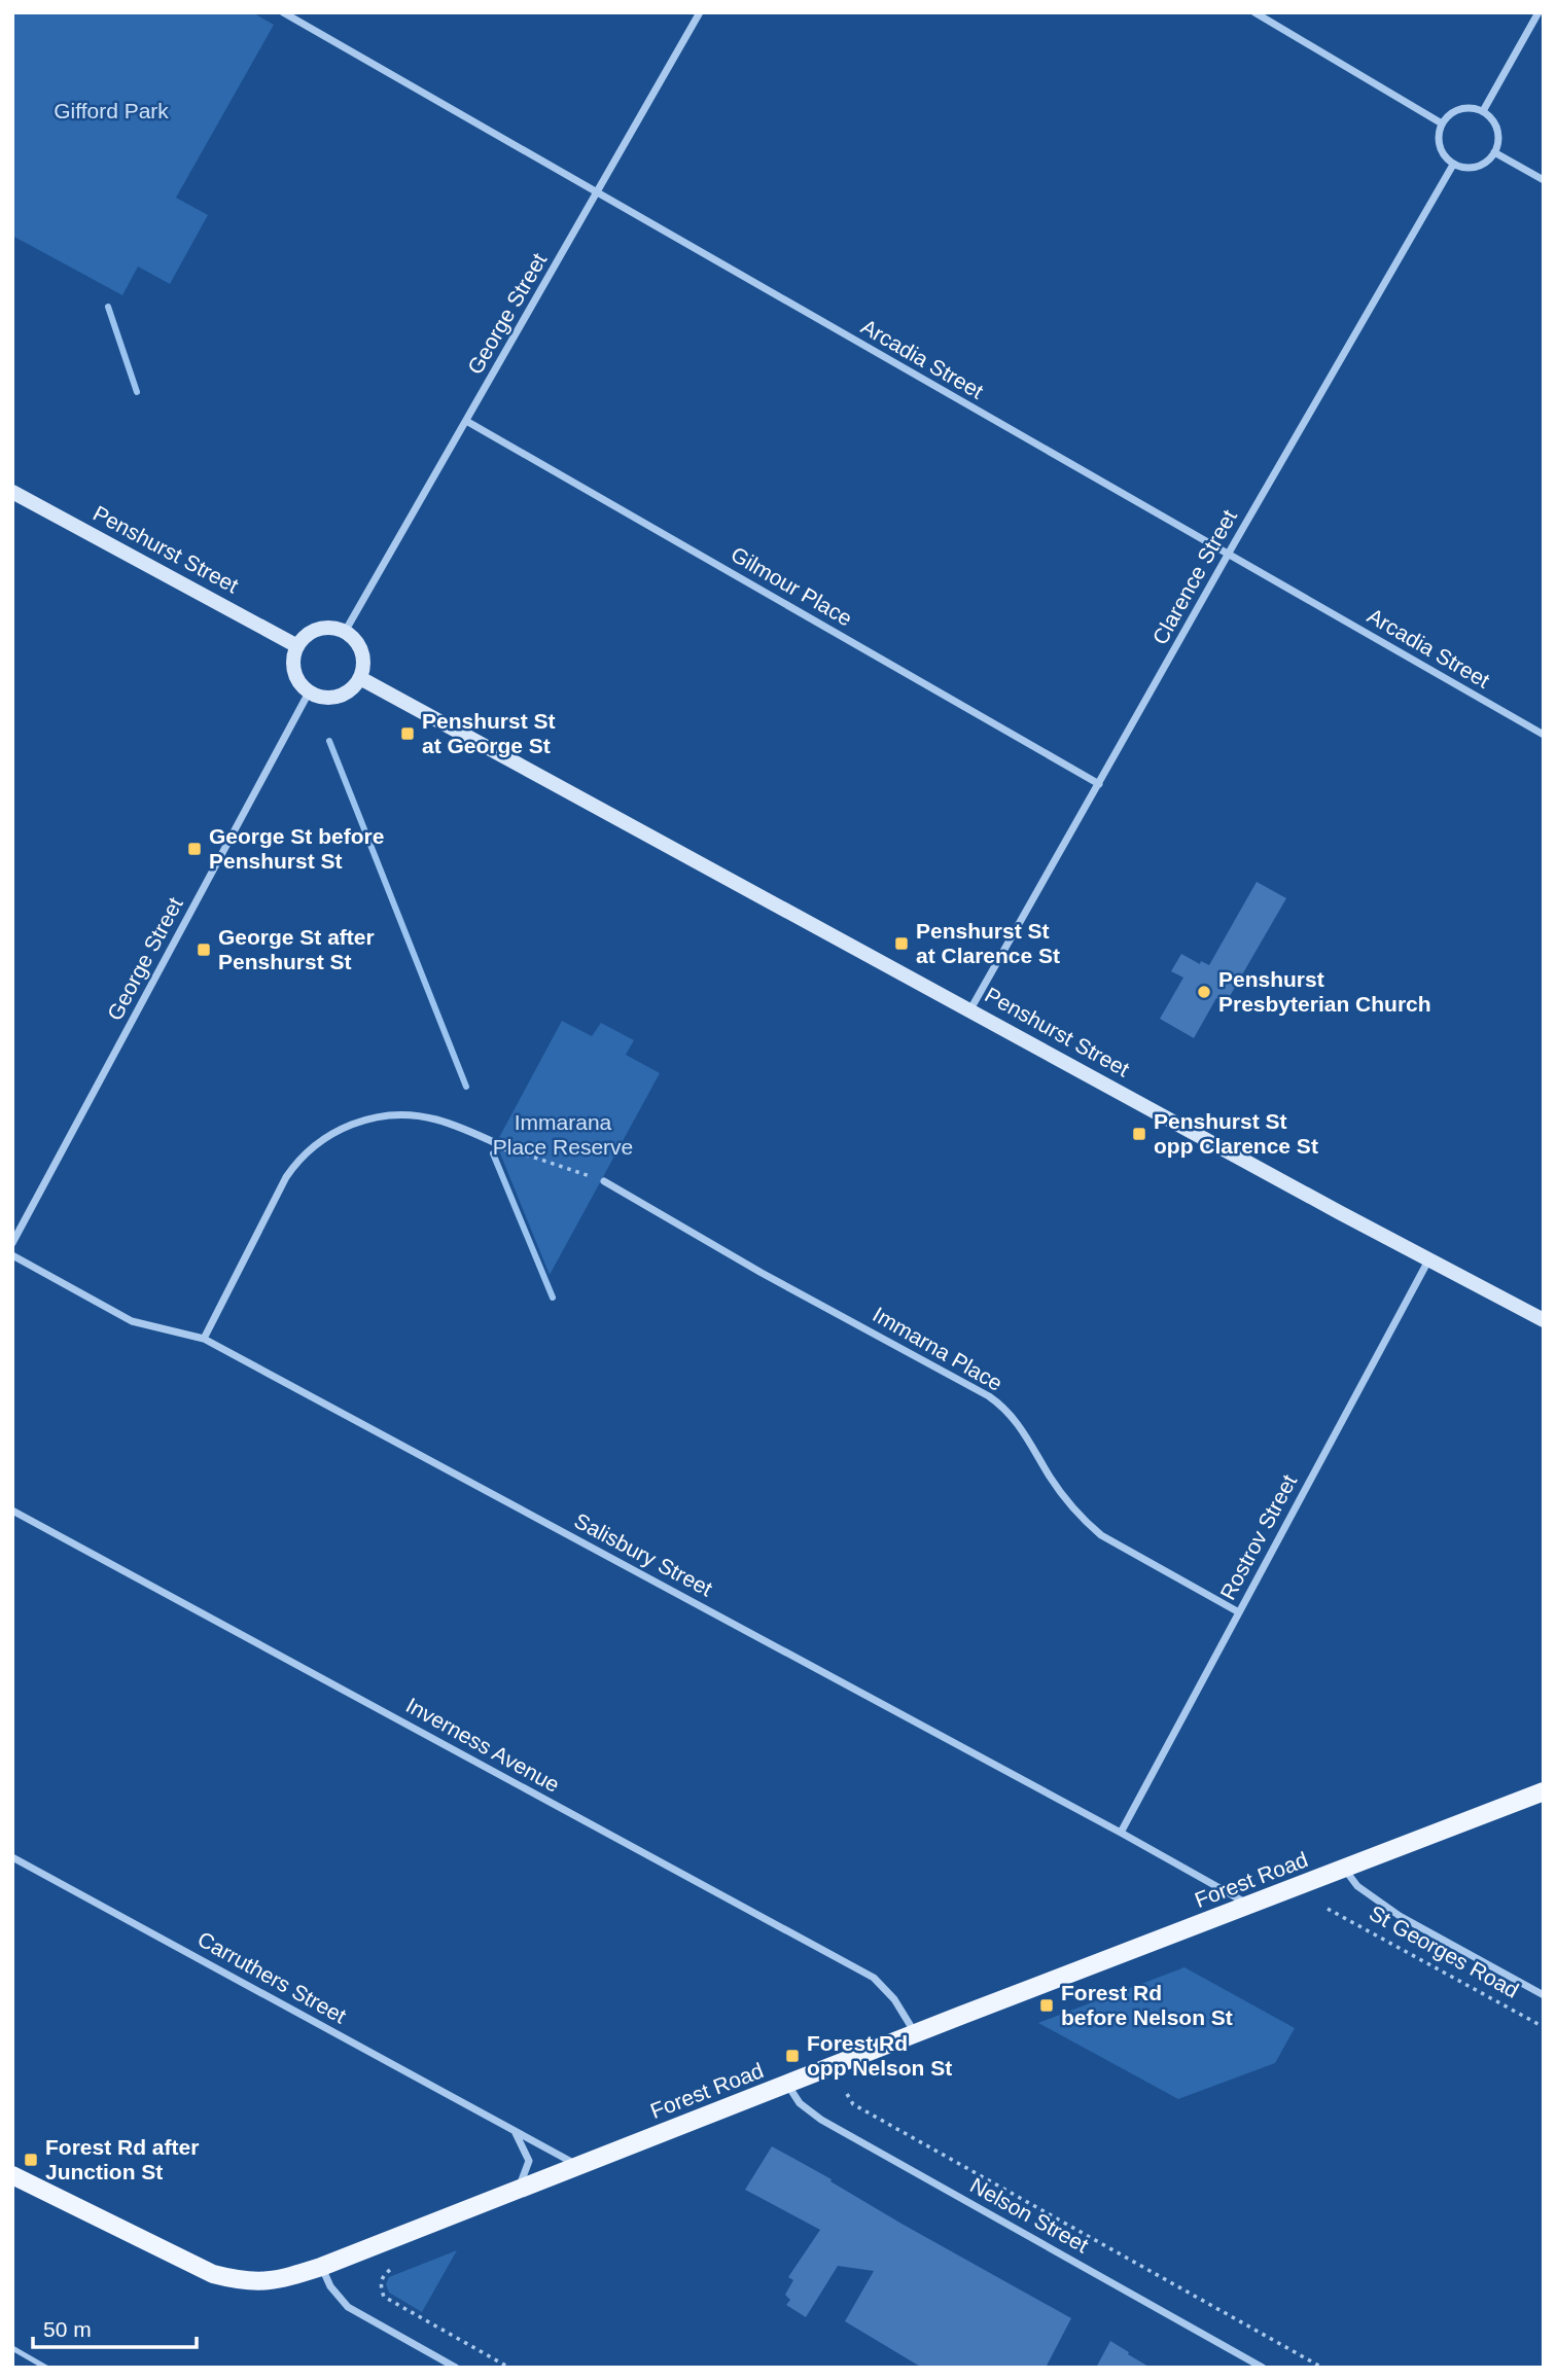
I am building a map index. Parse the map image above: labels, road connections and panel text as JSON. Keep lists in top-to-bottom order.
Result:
{
  "streets": {
    "main road": ["Penshurst Street", "Forest Road"],
    "street": [
      "George Street",
      "Arcadia Street",
      "Clarence Street",
      "Gilmour Place",
      "Immarna Place",
      "Rostrov Street",
      "Salisbury Street",
      "Inverness Avenue",
      "St Georges Road",
      "Carruthers Street",
      "Nelson Street"
    ]
  },
  "crossings": [
    ["George Street", "Arcadia Street"],
    ["George Street", "Penshurst Street"],
    ["George Street", "Gilmour Place"],
    ["Arcadia Street", "Clarence Street"],
    ["Penshurst Street", "Clarence Street"],
    ["Penshurst Street", "Rostrov Street"],
    ["Clarence Street", "Gilmour Place"],
    ["Immarna Place", "Rostrov Street"],
    ["Rostrov Street", "Salisbury Street"],
    ["Salisbury Street", "Forest Road"],
    ["Inverness Avenue", "Forest Road"],
    ["Forest Road", "St Georges Road"],
    ["Forest Road", "Carruthers Street"],
    ["Forest Road", "Nelson Street"]
  ],
  "parks": ["Gifford Park", "Immarana Place Reserve"],
  "places": {
    "transit": [
      "Penshurst St at George St",
      "George St before Penshurst St",
      "Penshurst St at Clarence St",
      "George St after Penshurst St",
      "Penshurst St opp Clarence St",
      "Forest Rd before Nelson St",
      "Forest Rd opp Nelson St",
      "Forest Rd after Junction St"
    ],
    "other": ["Penshurst Presbyterian Church"]
  },
  "scale_bar": "50 m"
}
